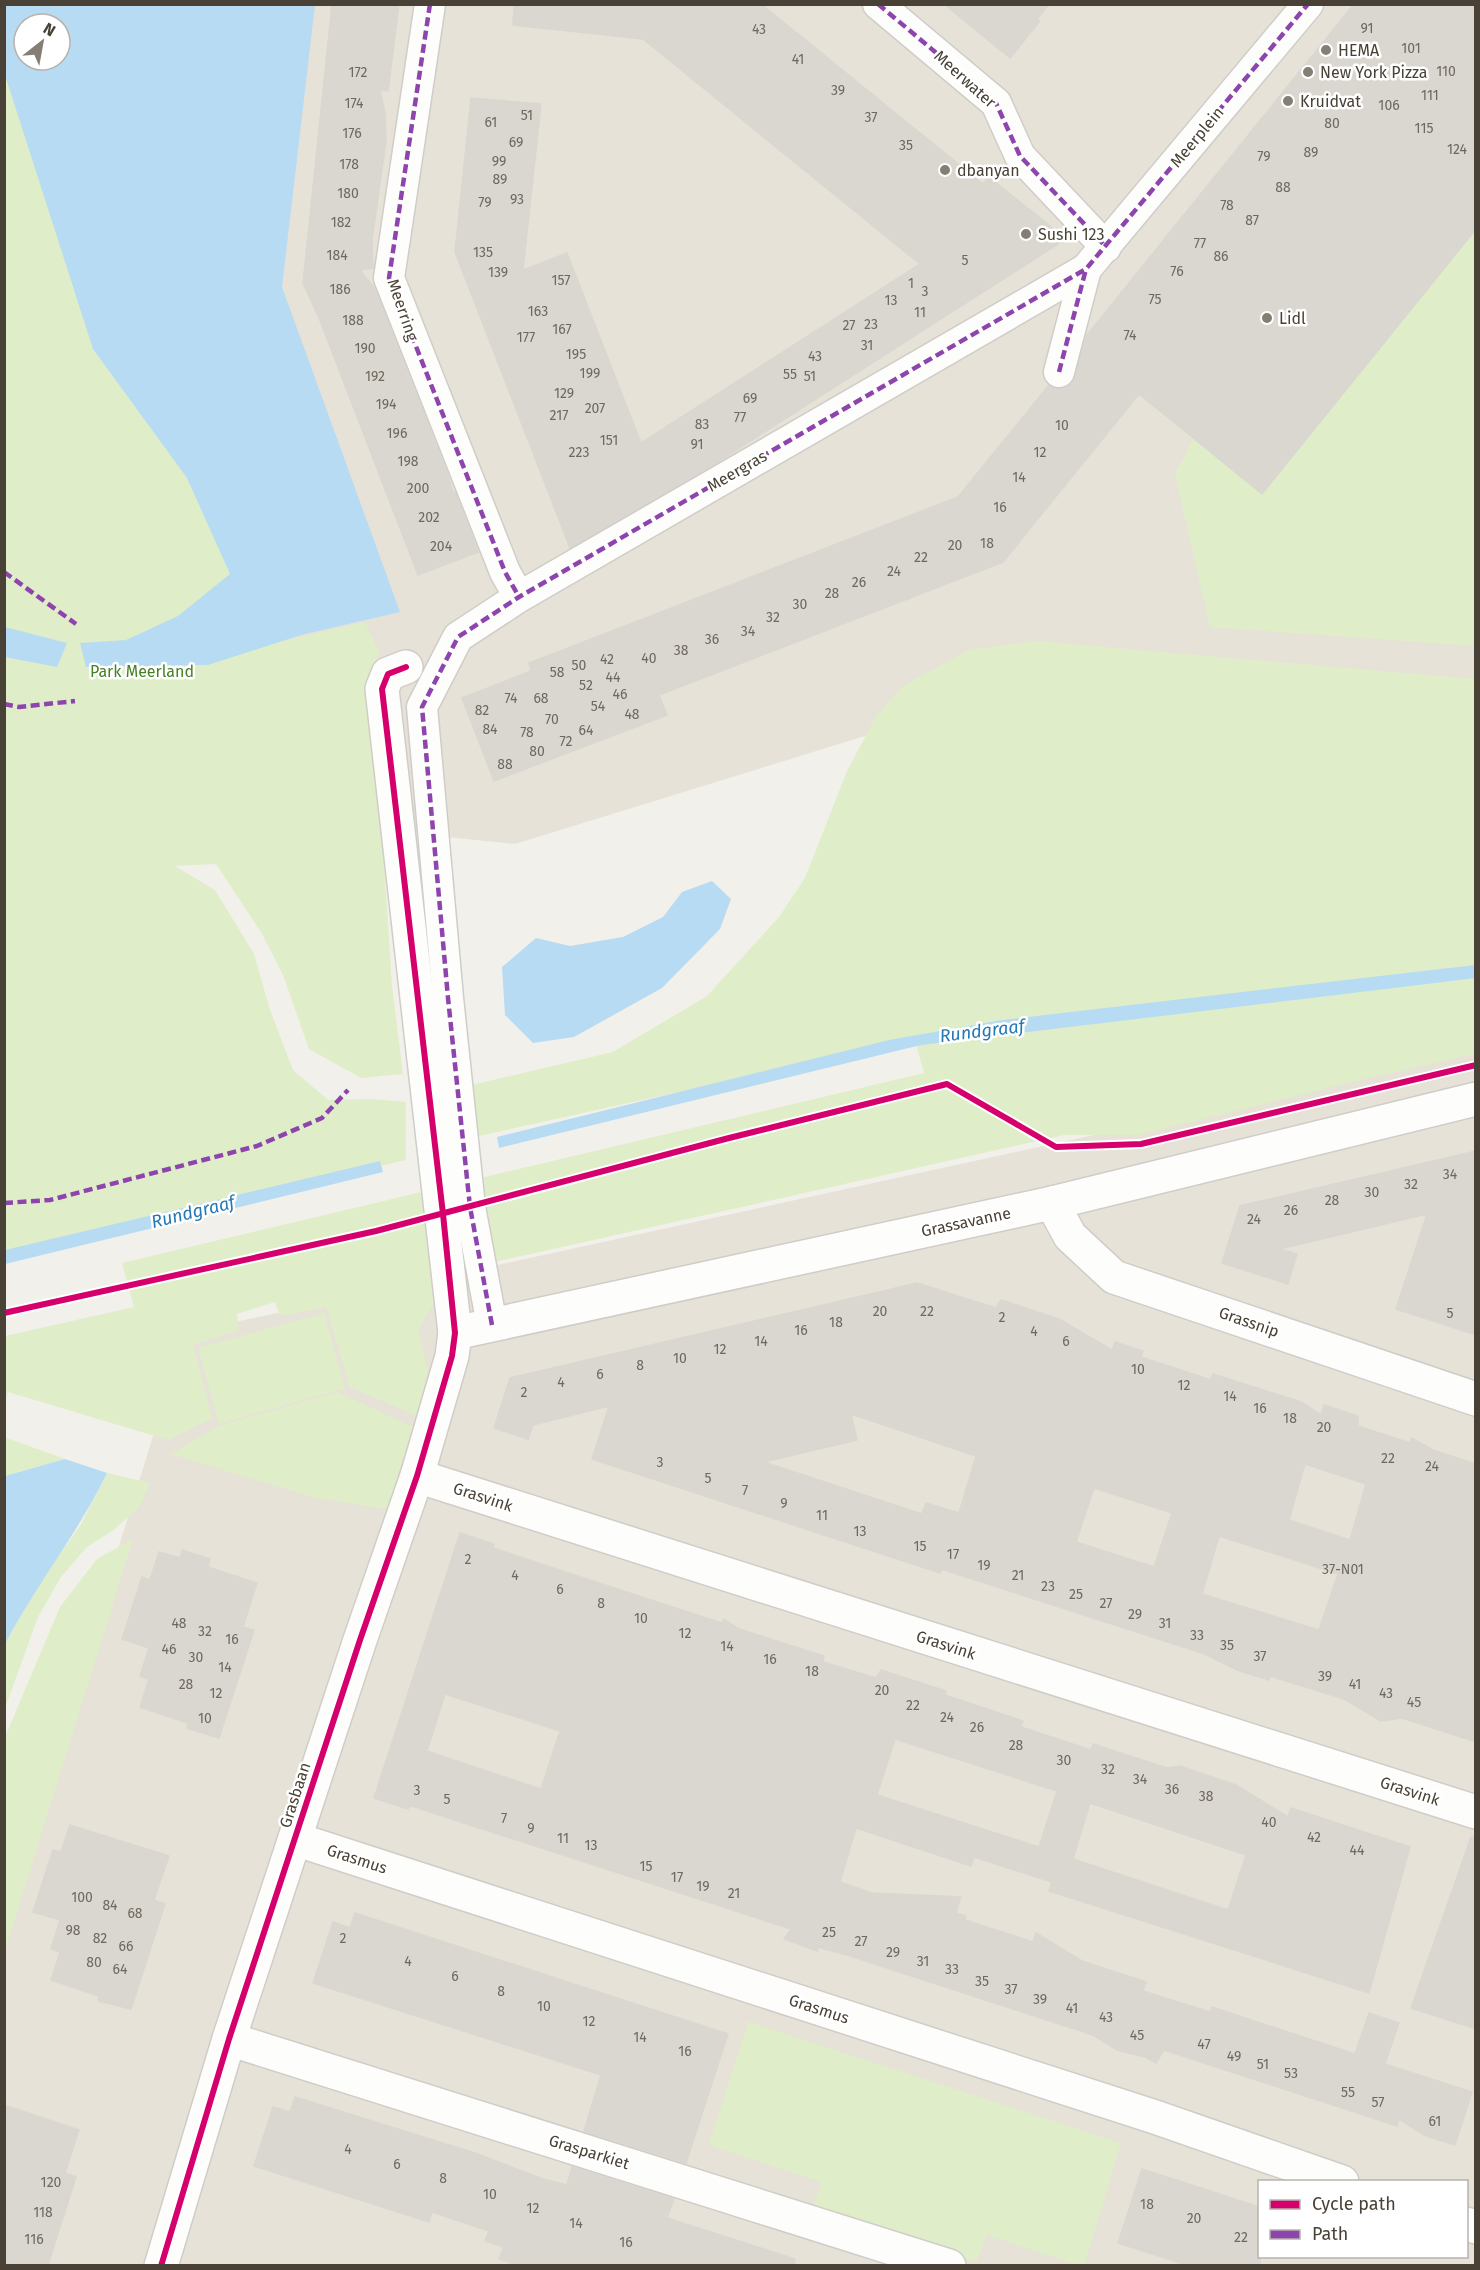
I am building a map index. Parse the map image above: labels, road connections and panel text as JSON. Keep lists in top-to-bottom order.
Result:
{
  "streets": {
    "street": [
      "Meerwater",
      "Meerplein",
      "Meerring",
      "Meergras",
      "Grassavanne",
      "Grassnip",
      "Grasvink",
      "Grasbaan",
      "Grasmus",
      "Grasparkiet"
    ]
  },
  "crossings": [
    ["Meerwater", "Meerplein"],
    ["Meerplein", "Meergras"],
    ["Meerring", "Meergras"],
    ["Meergras", "Grassavanne"],
    ["Grassavanne", "Grassnip"],
    ["Grassavanne", "Grasbaan"],
    ["Grasvink", "Grasbaan"],
    ["Grasbaan", "Grasmus"],
    ["Grasbaan", "Grasparkiet"]
  ],
  "water": ["Rundgraaf"],
  "parks": ["Park Meerland"],
  "places": [
    "HEMA",
    "New York Pizza",
    "Kruidvat",
    "dbanyan",
    "Sushi 123",
    "Lidl"
  ],
  "house_numbers": [
    "91",
    "43",
    "101",
    "41",
    "110",
    "172",
    "39",
    "111",
    "174",
    "106",
    "51",
    "37",
    "61",
    "80",
    "115",
    "176",
    "69",
    "35",
    "124",
    "89",
    "79",
    "99",
    "178",
    "89",
    "88",
    "180",
    "93",
    "79",
    "78",
    "87",
    "182",
    "77",
    "135",
    "184",
    "86",
    "5",
    "76",
    "139",
    "157",
    "1",
    "186",
    "3",
    "75",
    "13",
    "163",
    "11",
    "188",
    "23",
    "27",
    "167",
    "74",
    "177",
    "31",
    "190",
    "195",
    "43",
    "199",
    "55",
    "192",
    "51",
    "129",
    "69",
    "194",
    "207",
    "217",
    "77",
    "83",
    "10",
    "196",
    "151",
    "91",
    "223",
    "12",
    "198",
    "14",
    "200",
    "16",
    "202",
    "18",
    "20",
    "204",
    "22",
    "24",
    "26",
    "28",
    "30",
    "32",
    "34",
    "36",
    "38",
    "40",
    "42",
    "50",
    "58",
    "44",
    "52",
    "46",
    "74",
    "68",
    "54",
    "82",
    "48",
    "70",
    "84",
    "64",
    "78",
    "72",
    "80",
    "88",
    "34",
    "32",
    "30",
    "28",
    "26",
    "24",
    "20",
    "22",
    "5",
    "2",
    "18",
    "16",
    "4",
    "14",
    "6",
    "12",
    "10",
    "8",
    "10",
    "6",
    "4",
    "12",
    "2",
    "14",
    "16",
    "18",
    "20",
    "22",
    "3",
    "24",
    "5",
    "7",
    "9",
    "11",
    "13",
    "15",
    "17",
    "2",
    "19",
    "37-N01",
    "4",
    "21",
    "23",
    "6",
    "25",
    "8",
    "27",
    "29",
    "10",
    "48",
    "31",
    "32",
    "12",
    "33",
    "16",
    "35",
    "14",
    "46",
    "37",
    "30",
    "16",
    "14",
    "18",
    "39",
    "28",
    "41",
    "20",
    "12",
    "43",
    "45",
    "22",
    "24",
    "10",
    "26",
    "28",
    "30",
    "32",
    "34",
    "36",
    "3",
    "38",
    "5",
    "7",
    "40",
    "9",
    "42",
    "11",
    "13",
    "44",
    "15",
    "17",
    "19",
    "21",
    "100",
    "84",
    "68",
    "98",
    "25",
    "82",
    "2",
    "27",
    "66",
    "29",
    "4",
    "31",
    "80",
    "64",
    "33",
    "6",
    "35",
    "37",
    "8",
    "39",
    "10",
    "41",
    "43",
    "12",
    "45",
    "14",
    "47",
    "16",
    "49",
    "51",
    "53",
    "55",
    "57",
    "61",
    "4",
    "6",
    "8",
    "120",
    "10",
    "18",
    "12",
    "118",
    "20",
    "14",
    "22",
    "116",
    "16"
  ],
  "legend": ["Cycle path", "Path"],
  "north": "top right"
}
